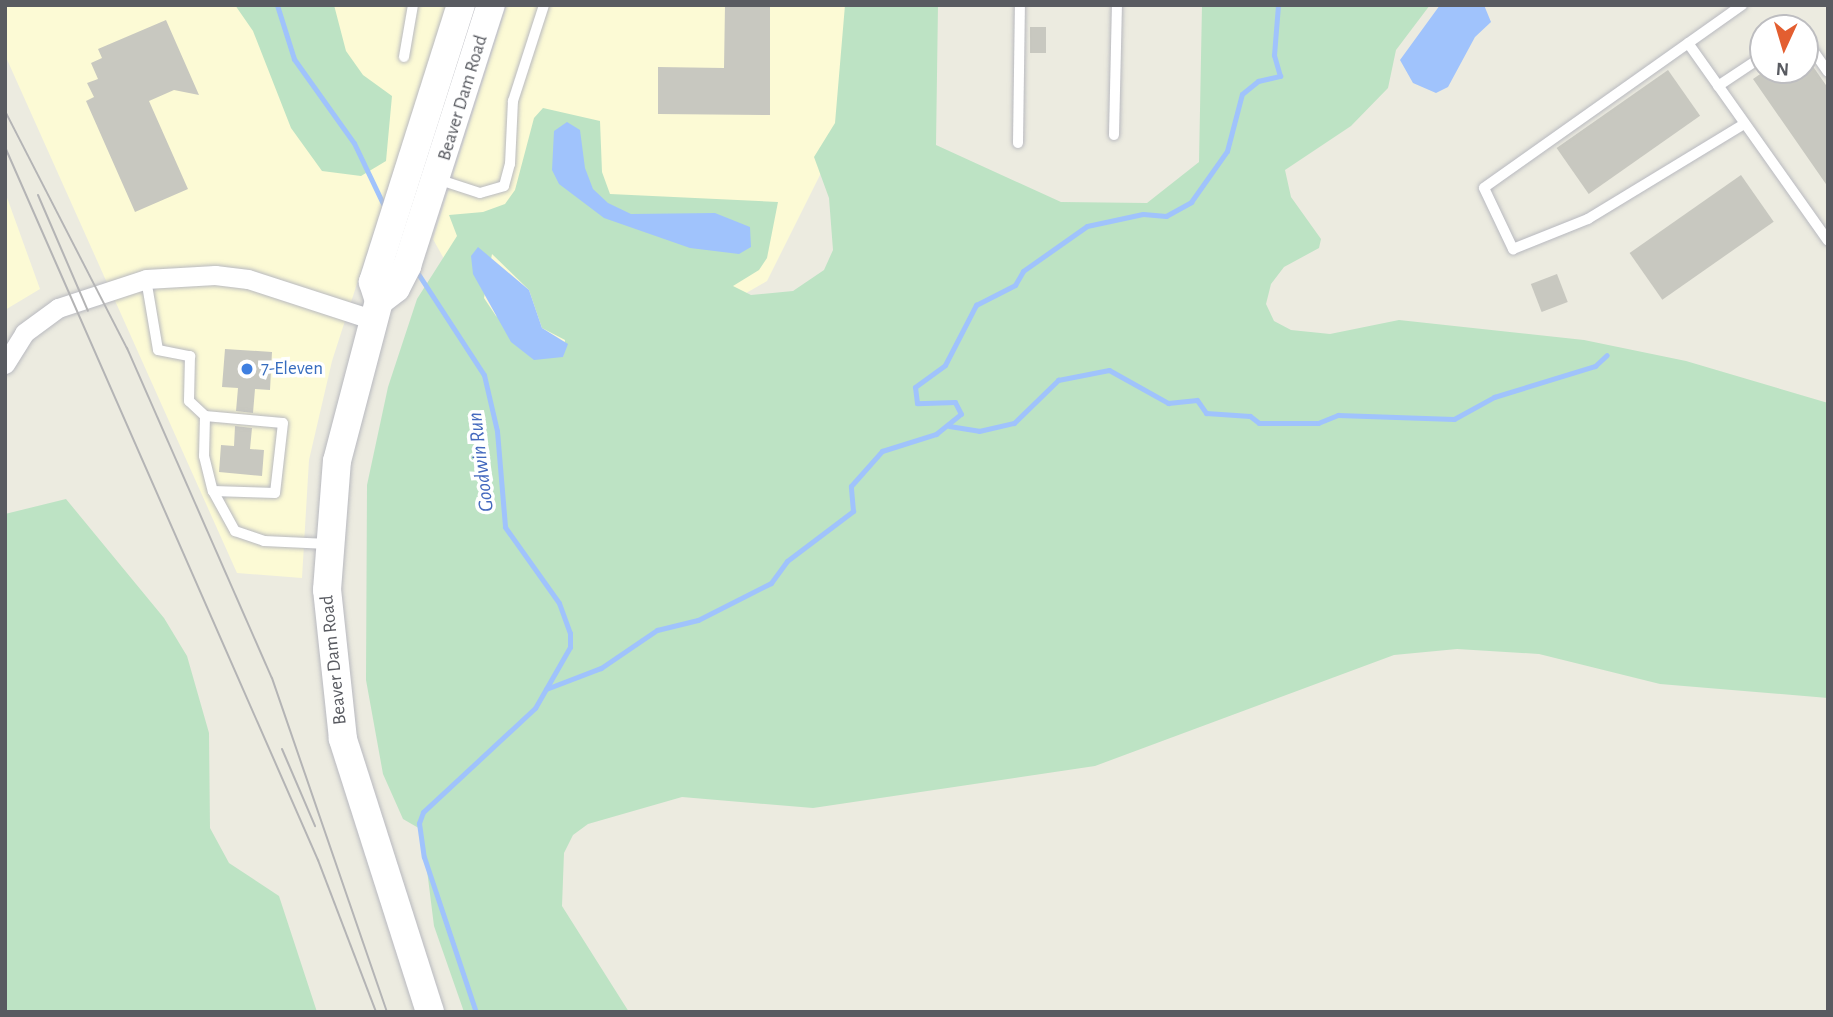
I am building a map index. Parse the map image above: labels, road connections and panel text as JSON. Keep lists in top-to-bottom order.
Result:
{
  "streets": {
    "main road": ["Beaver Dam Road"]
  },
  "water": ["Goodwin Run"],
  "places": ["7-Eleven"],
  "north": "bottom"
}
